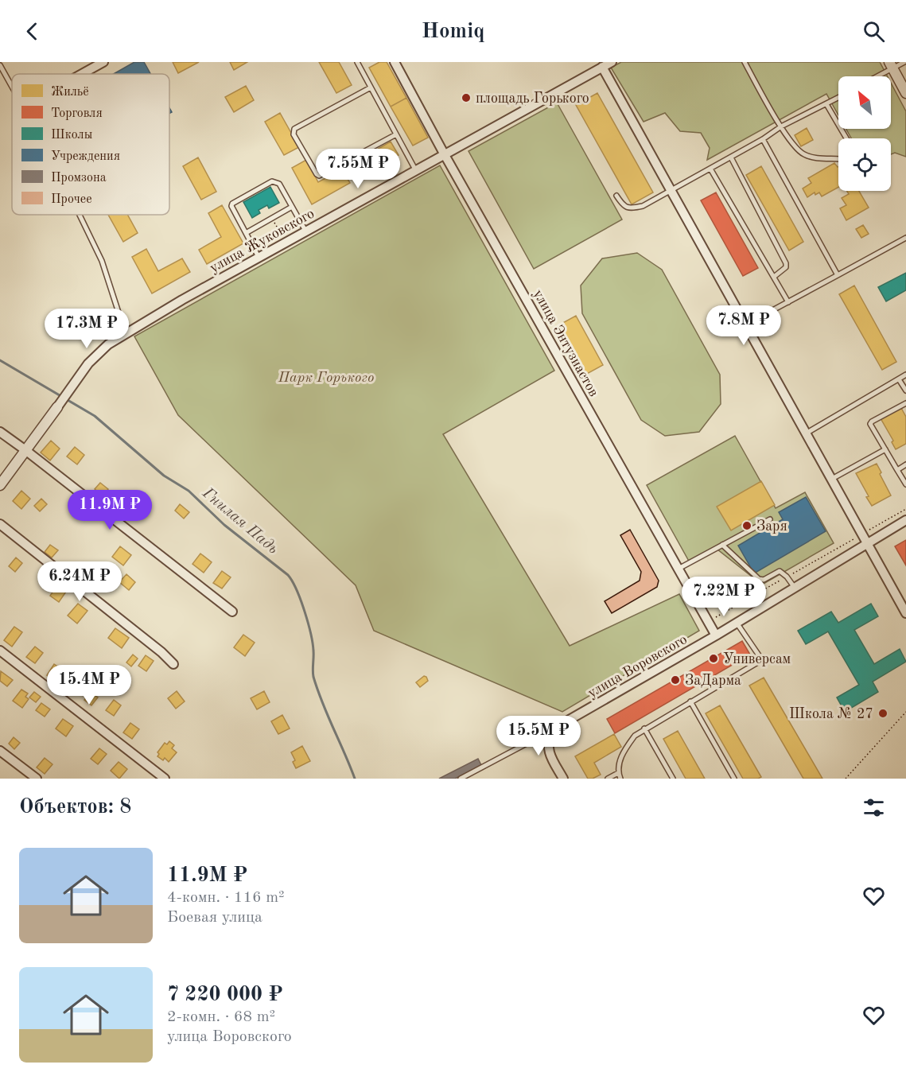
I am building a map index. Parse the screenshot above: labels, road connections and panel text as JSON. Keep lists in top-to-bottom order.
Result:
{
  "streets": {
    "street": ["улица Жуковского", "улица Энтузиастов", "улица Воровского"]
  },
  "crossings": [
    ["улица Жуковского", "улица Энтузиастов"],
    ["улица Энтузиастов", "улица Воровского"]
  ],
  "water": ["Гнилая Падь"],
  "parks": ["Парк Горького"],
  "places": [
    "площадь Горького",
    "Заря",
    "Универсам",
    "ЗаДарма",
    "Школа № 27"
  ],
  "legend": [
    "Жильё",
    "Торговля",
    "Школы",
    "Учреждения",
    "Промзона",
    "Прочее"
  ],
  "north": "top left",
  "page": {
    "header": "Homiq",
    "price": [
      "7.55M ₽",
      "7.8M ₽",
      "17.3M ₽",
      "11.9M ₽",
      "6.24M ₽",
      "7.22M ₽",
      "15.4M ₽",
      "15.5M ₽"
    ],
    "heading": "Объектов: 8",
    "list": [
      {
        "name": "11.9M ₽",
        "note": "4-комн. · 116 m² · Боевая улица"
      },
      {
        "name": "7 220 000 ₽",
        "note": "2-комн. · 68 m² · улица Воровского"
      }
    ]
  }
}
